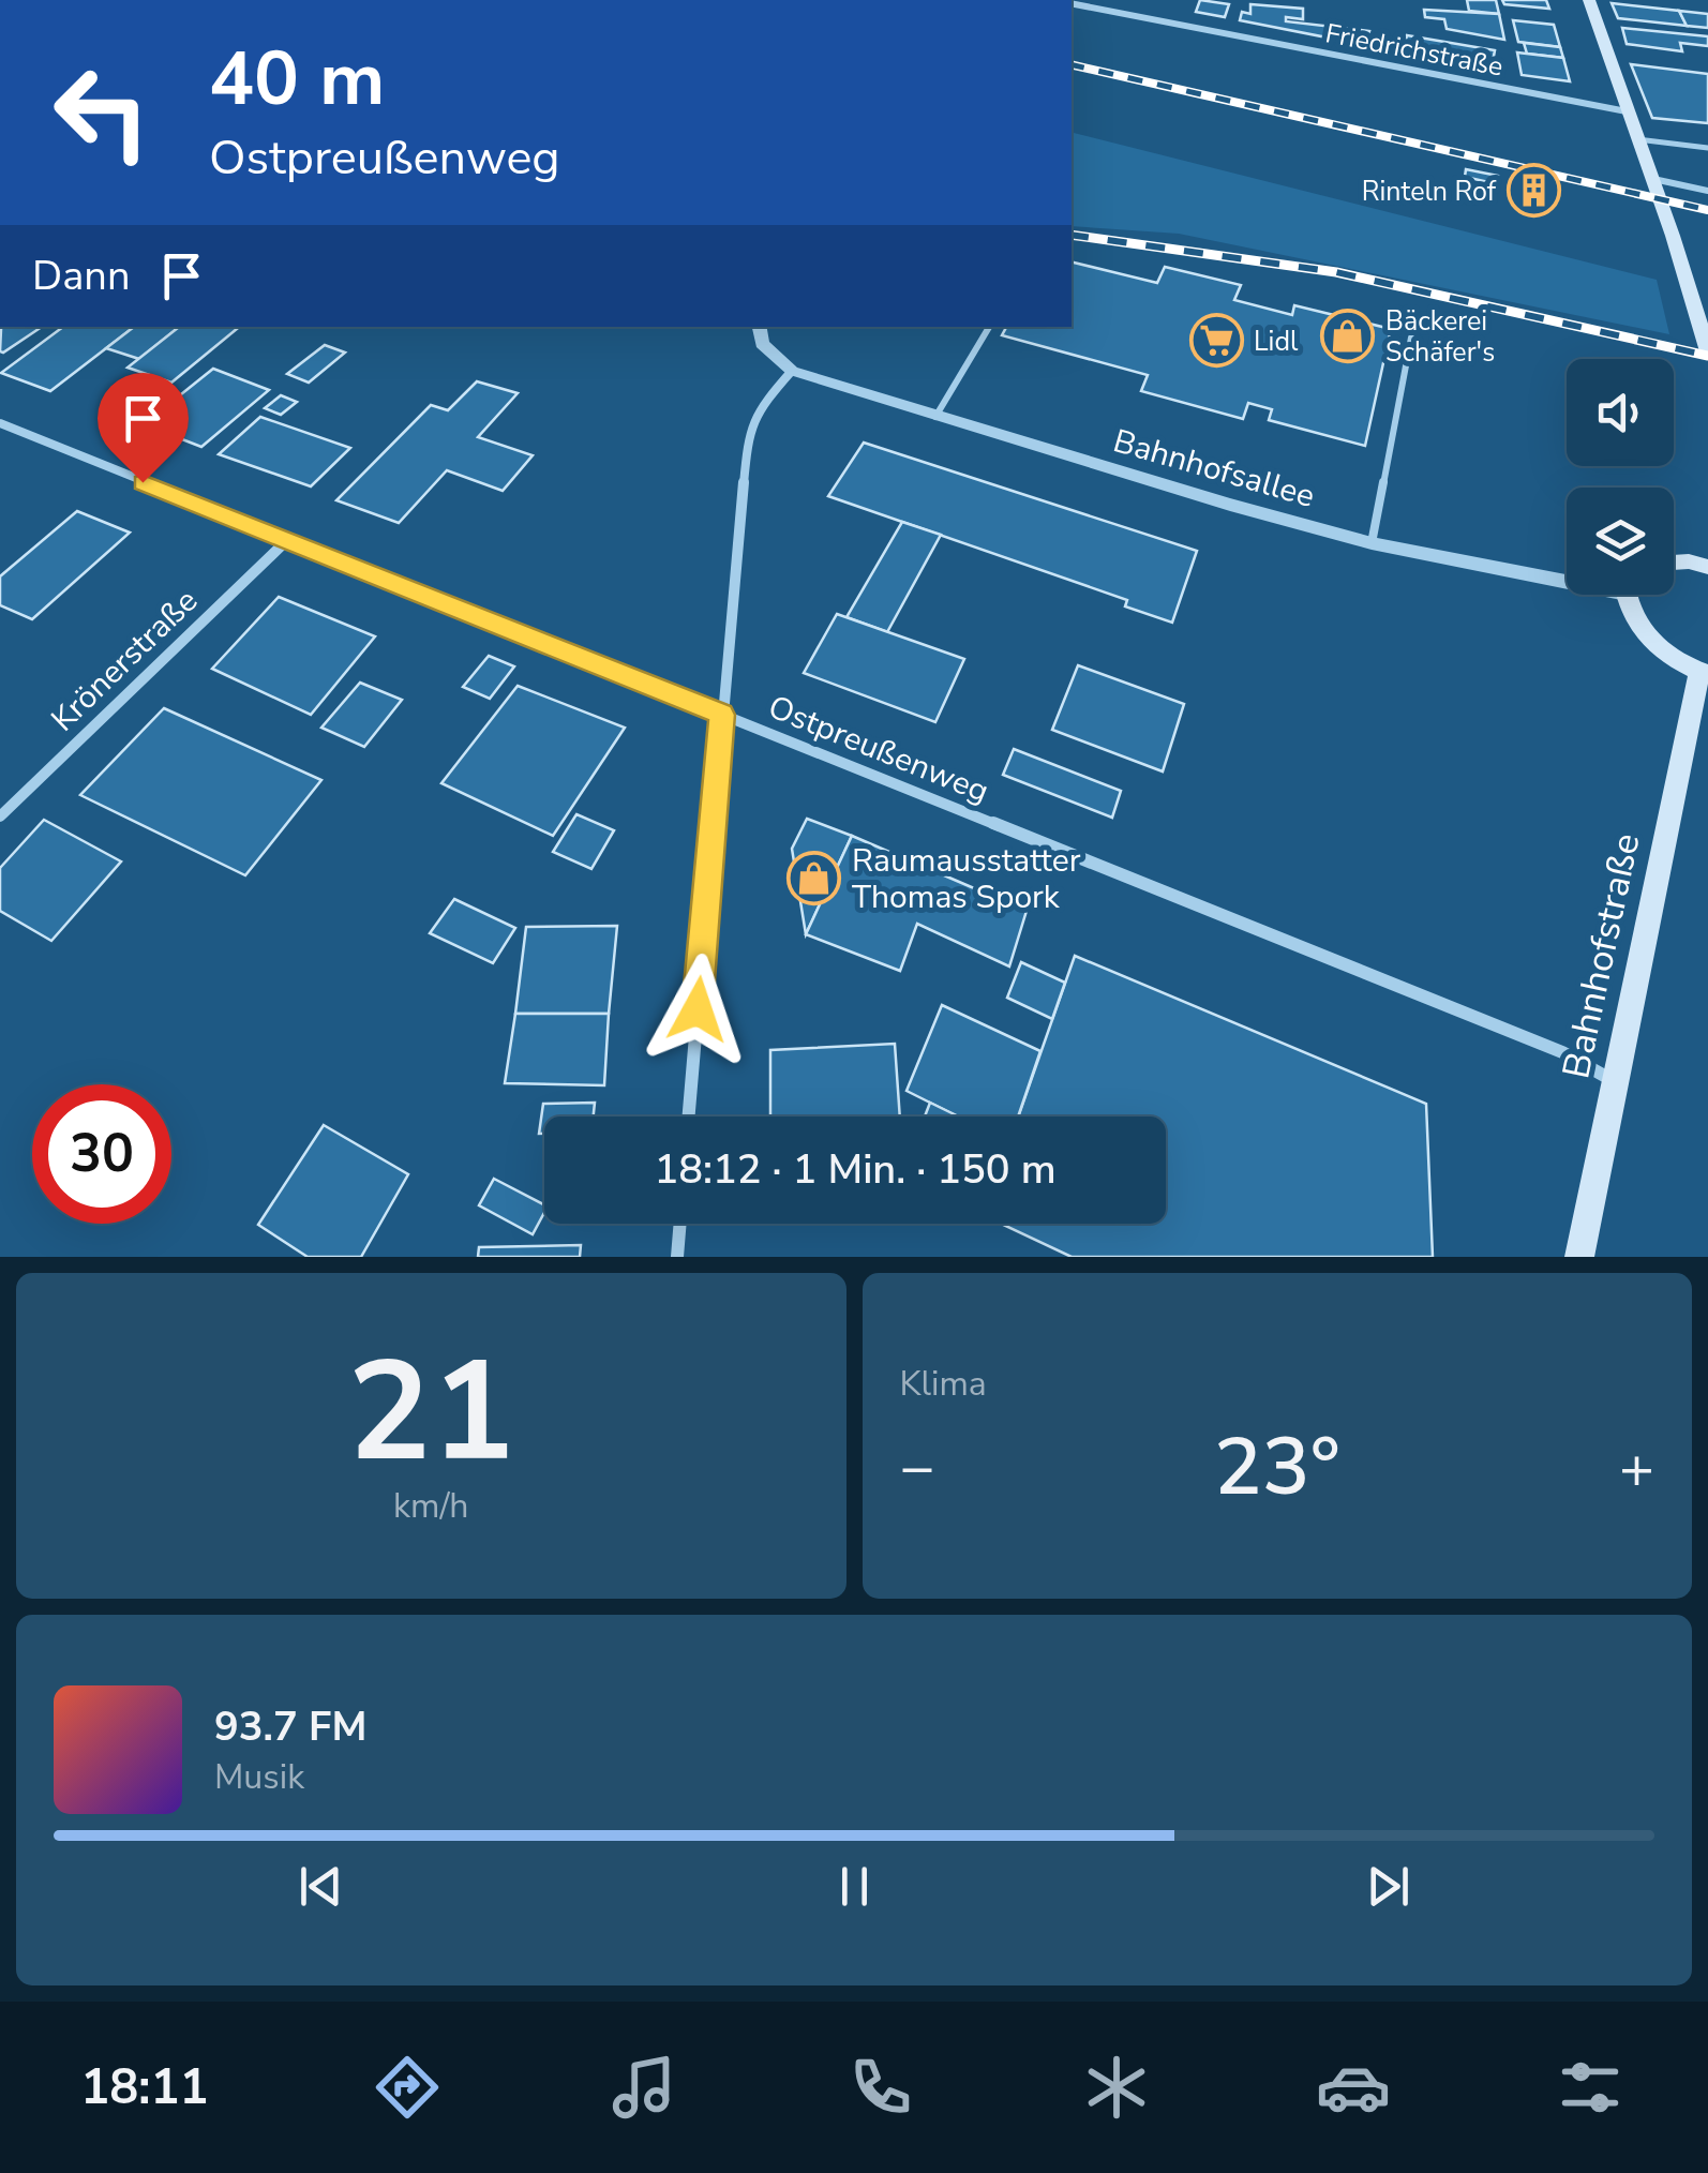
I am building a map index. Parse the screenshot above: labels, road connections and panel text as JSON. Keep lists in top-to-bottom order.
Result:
{
  "streets": {
    "main road": ["Bahnhofstraße"],
    "street": [
      "Friedrichstraße",
      "Bahnhofsallee",
      "Krönerstraße",
      "Ostpreußenweg"
    ]
  },
  "crossings": [
    ["Krönerstraße", "Ostpreußenweg"],
    ["Ostpreußenweg", "Bahnhofstraße"]
  ],
  "places": {
    "building": ["Rinteln Rof"],
    "shop": ["Bäckerei Schäfer's", "Raumausstatter Thomas Spork"],
    "supermarket": ["Lidl"]
  },
  "page": {
    "turn": ["40 m", "Ostpreußenweg"],
    "then": "Dann",
    "limit": "30",
    "trip": "18:12 · 1 Min. · 150 m",
    "tile": [
      ["21", "km/h"],
      "Klima"
    ],
    "heat": ["−", "23°", "+"],
    "song": ["93.7 FM", "Musik"],
    "tabs": "18:11"
  }
}
